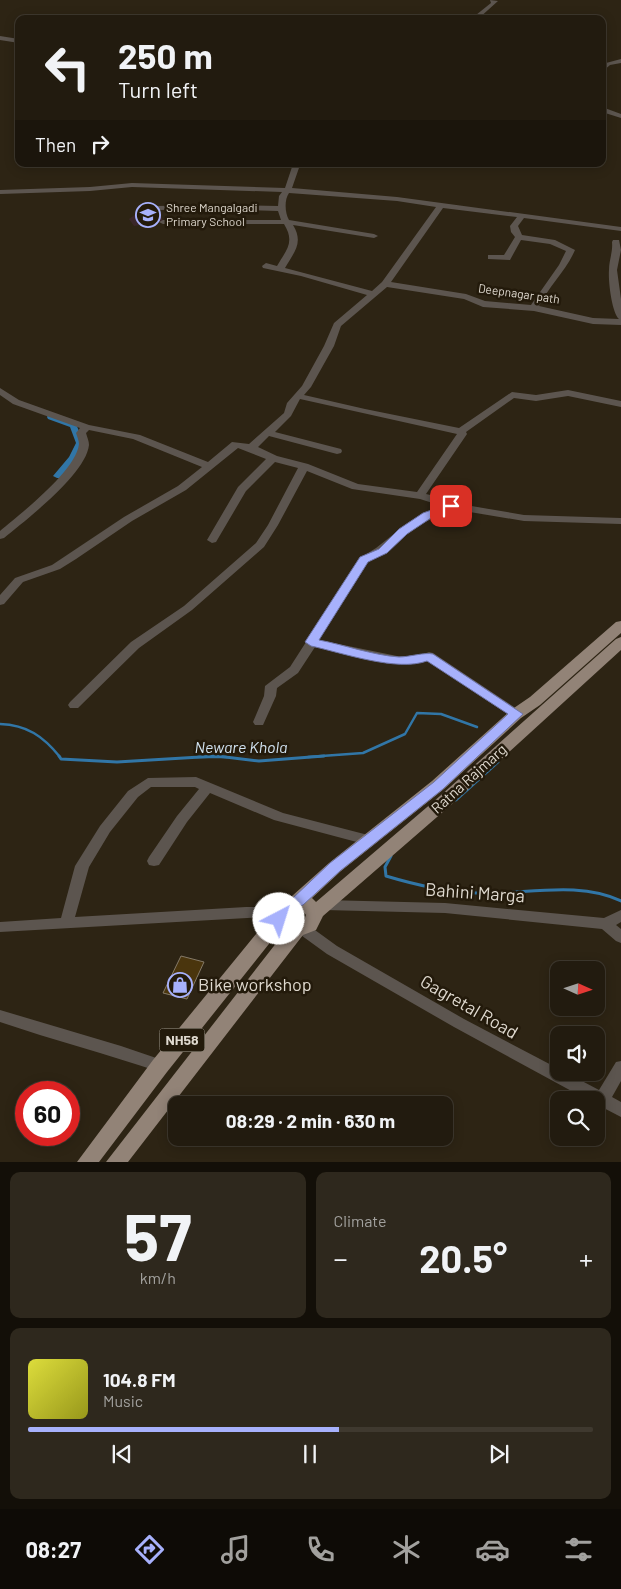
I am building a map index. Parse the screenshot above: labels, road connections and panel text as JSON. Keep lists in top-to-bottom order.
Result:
{
  "streets": {
    "main road": ["Ratna Rajmarg", "NH58"],
    "street": ["Deepnagar path", "Bahini Marga", "Gagretal Road"]
  },
  "crossings": [
    ["Ratna Rajmarg", "Bahini Marga"],
    ["Ratna Rajmarg", "Gagretal Road"]
  ],
  "water": ["Neware Khola"],
  "places": {
    "school or university": ["Shree Mangalgadi Primary School"],
    "shop": ["Bike workshop"]
  },
  "north": "right",
  "page": {
    "turn": ["250 m", "Turn left"],
    "then": "Then",
    "limit": "60",
    "trip": "08:29 · 2 min · 630 m",
    "tile": [
      ["57", "km/h"],
      "Climate"
    ],
    "heat": ["−", "20.5°", "+"],
    "song": ["104.8 FM", "Music"],
    "tabs": "08:27"
  }
}
